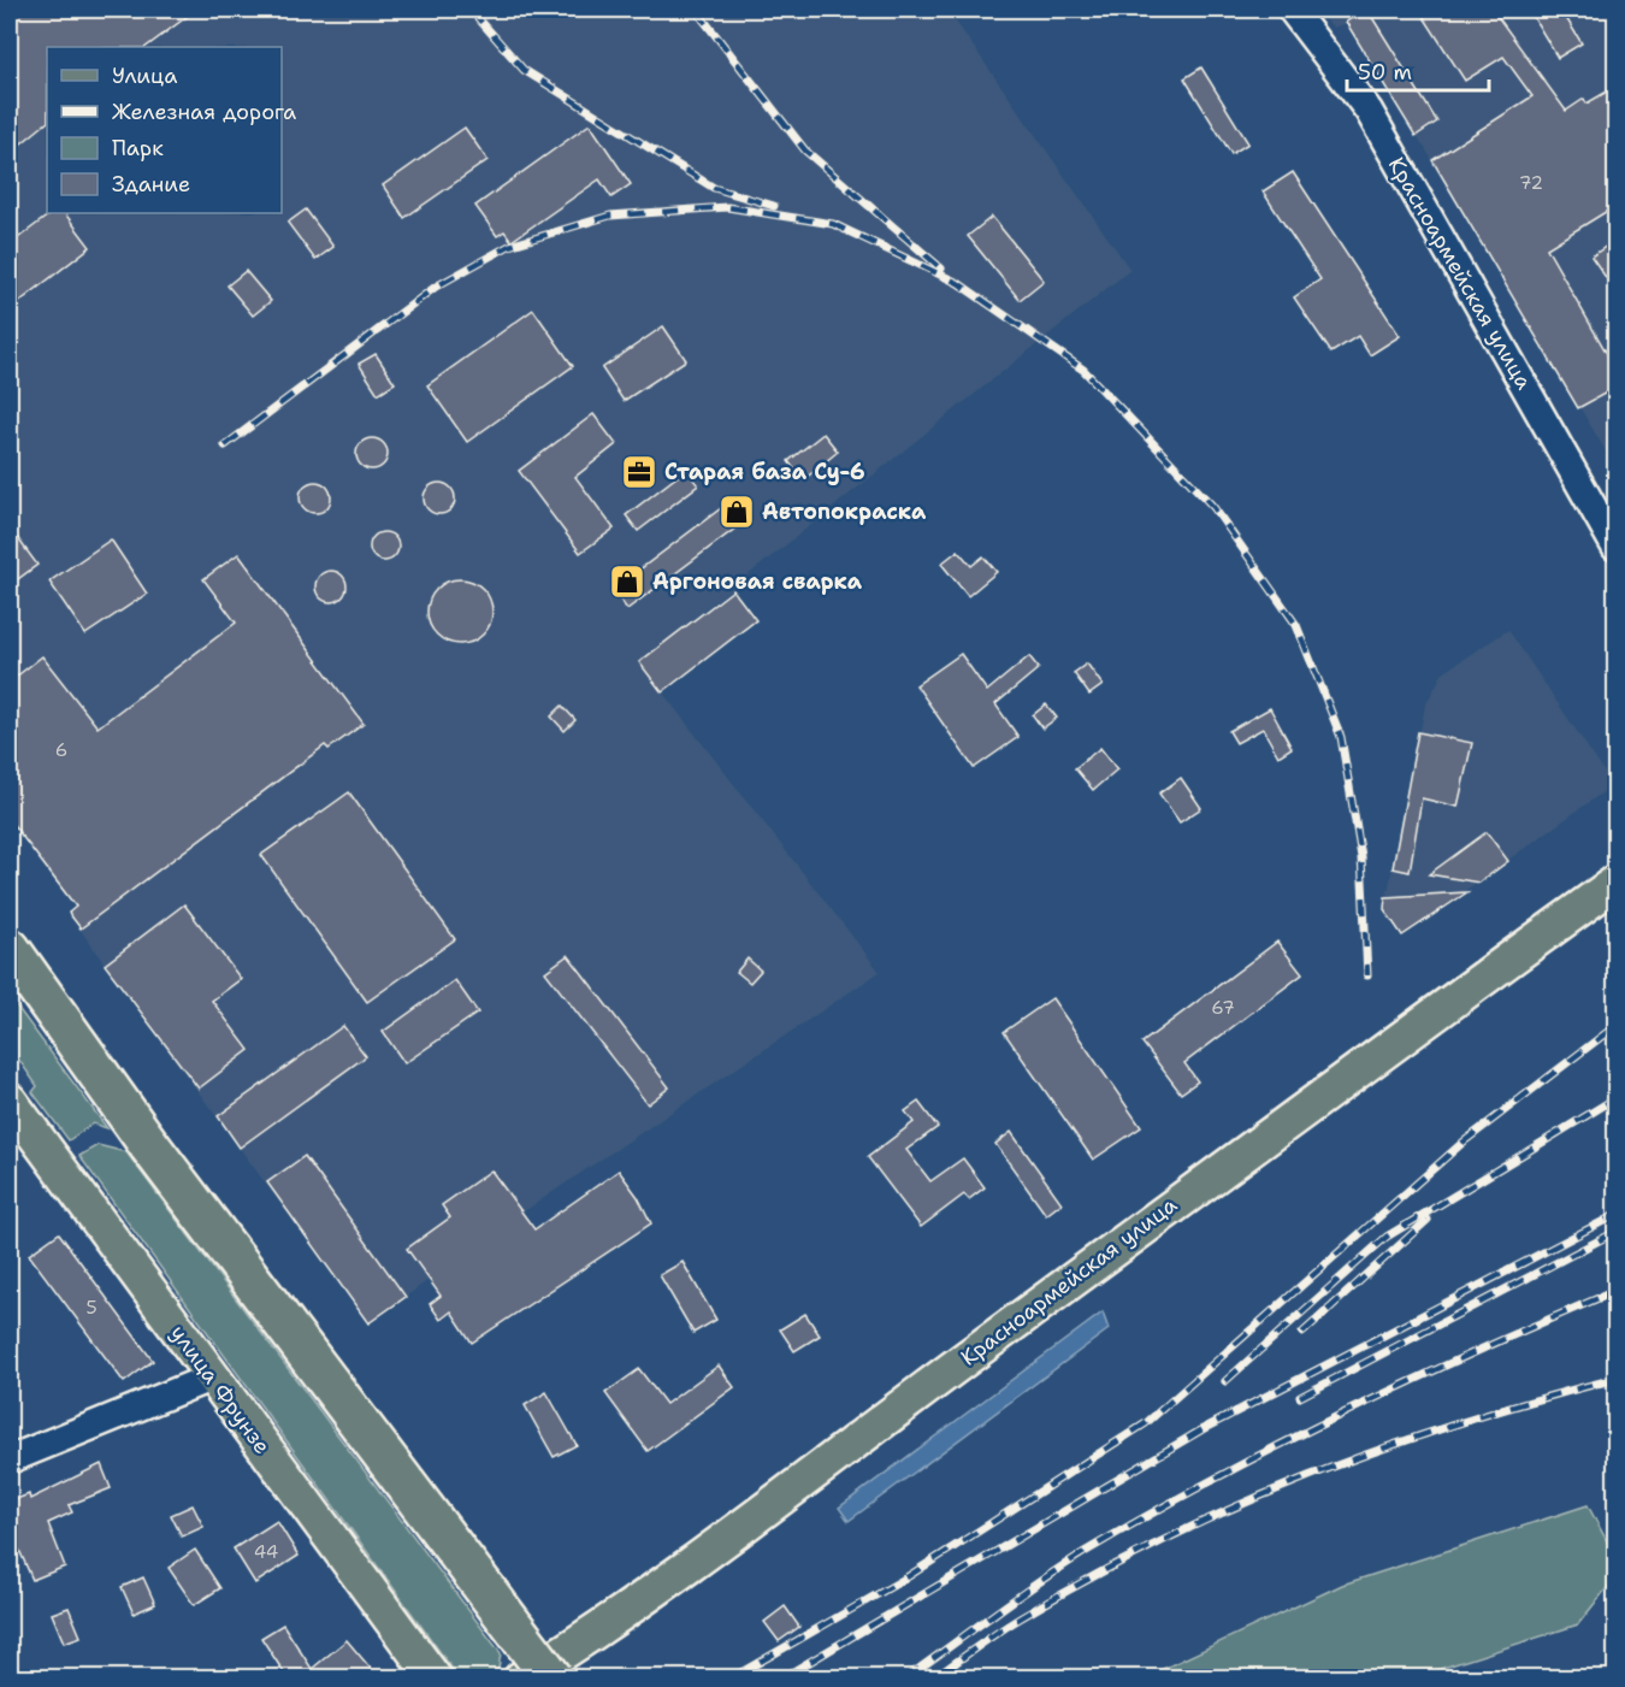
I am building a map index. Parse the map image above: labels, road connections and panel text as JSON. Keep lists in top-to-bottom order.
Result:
{
  "streets": {
    "main road": ["Красноармейская улица", "улица Фрунзе"]
  },
  "places": {
    "office": ["Старая база Су-6"],
    "shop": ["Автопокраска", "Аргоновая сварка"]
  },
  "house_numbers": [
    "72",
    "6",
    "67",
    "5",
    "44"
  ],
  "legend": [
    "Улица",
    "Железная дорога",
    "Парк",
    "Здание"
  ],
  "scale_bar": "50 m"
}
